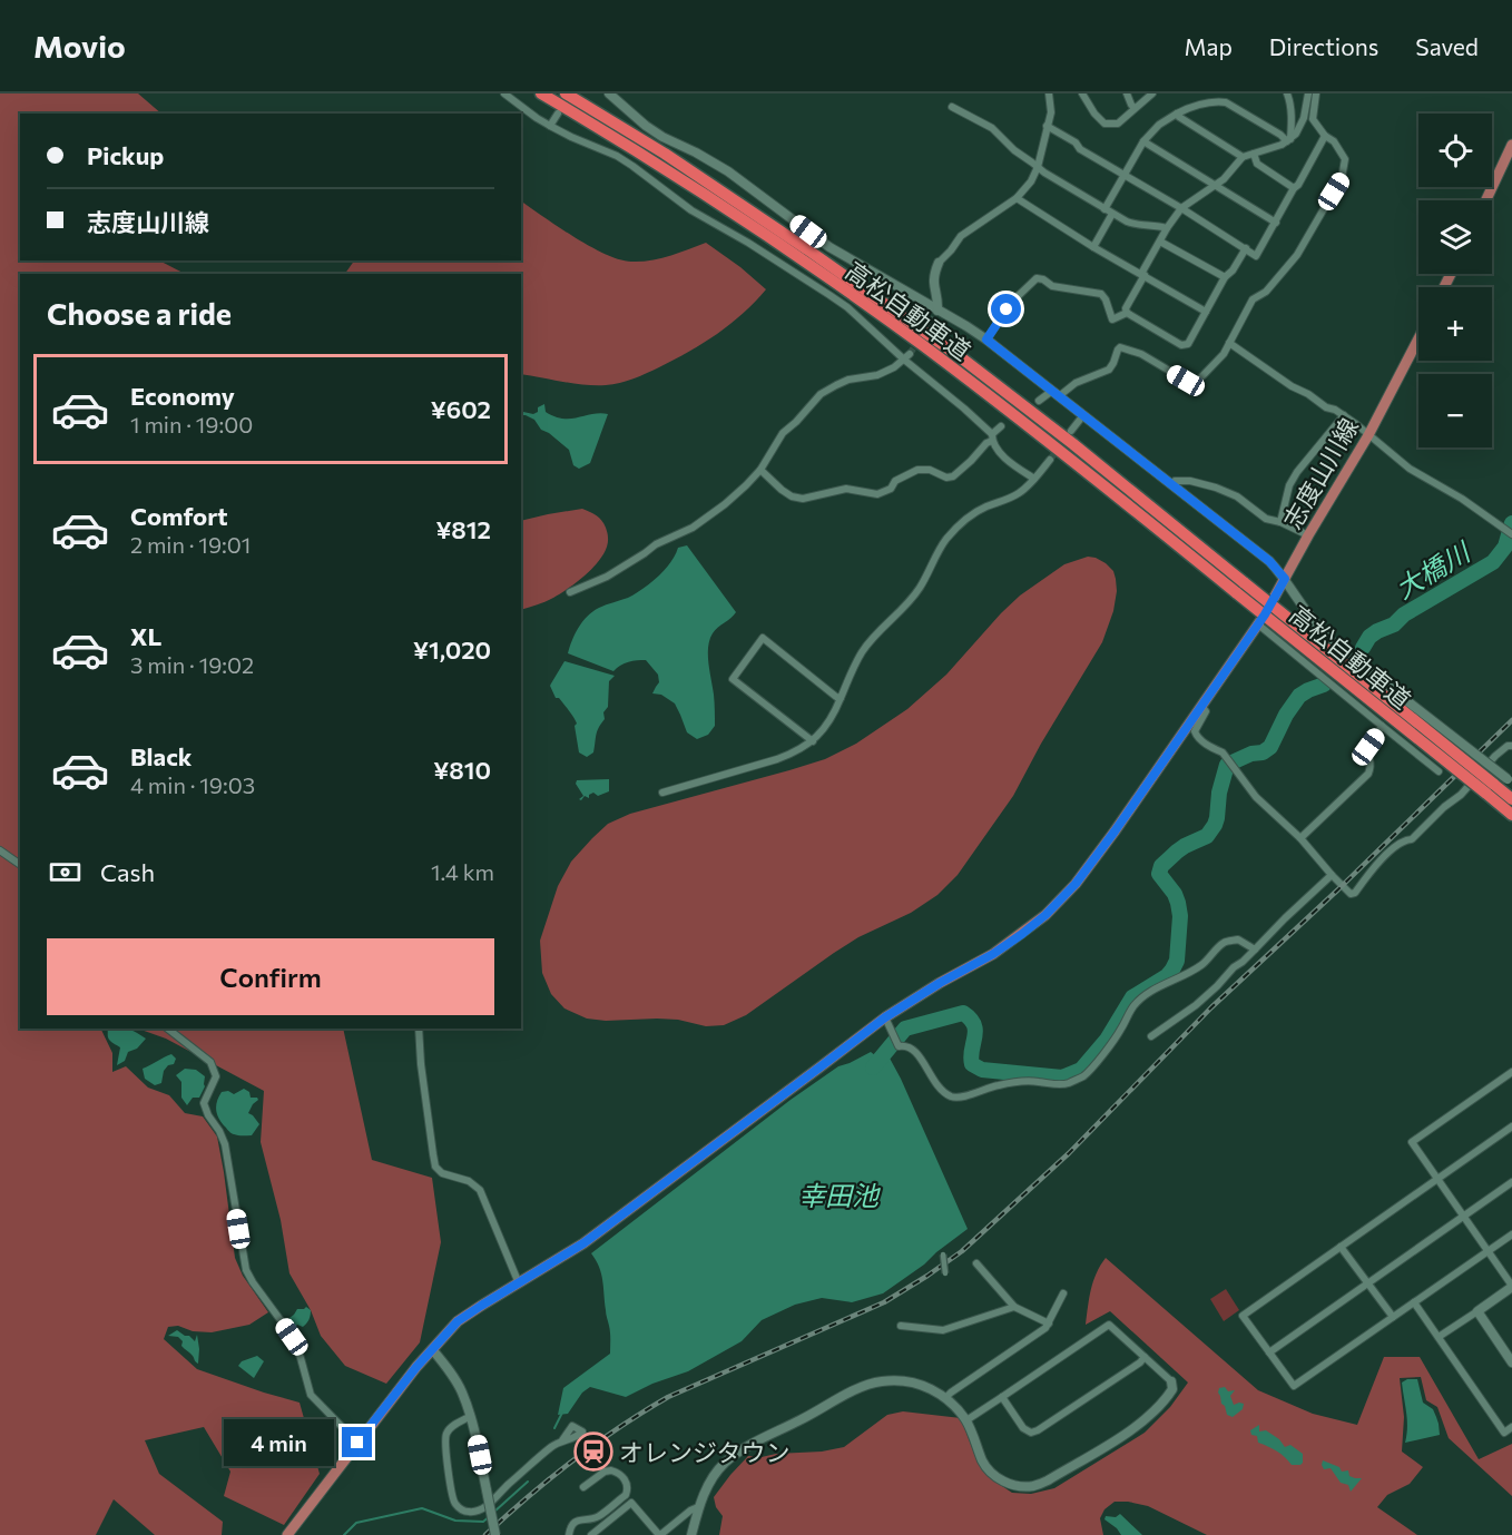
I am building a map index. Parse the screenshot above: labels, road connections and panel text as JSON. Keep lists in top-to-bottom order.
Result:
{
  "streets": {
    "highway": ["高松自動車道"],
    "main road": ["志度山川線"]
  },
  "water": ["大橋川", "幸田池"],
  "places": {
    "station": ["オレンジタウン"]
  },
  "page": {
    "header": "Movio",
    "nav": ["Map", "Directions", "Saved"],
    "map_buttons": ["+", "−"],
    "banner": ["Pickup", "志度山川線"],
    "heading": "Choose a ride",
    "list": [
      {
        "name": "Economy",
        "note": "1 min · 19:00",
        "value": "¥602"
      },
      {
        "name": "Comfort",
        "note": "2 min · 19:01",
        "value": "¥812"
      },
      {
        "name": "XL",
        "note": "3 min · 19:02",
        "value": "¥1,020"
      },
      {
        "name": "Black",
        "note": "4 min · 19:03",
        "value": "¥810"
      }
    ],
    "pay": ["Cash", "1.4 km"],
    "buttons": "Confirm",
    "bubble": "4 min"
  }
}
